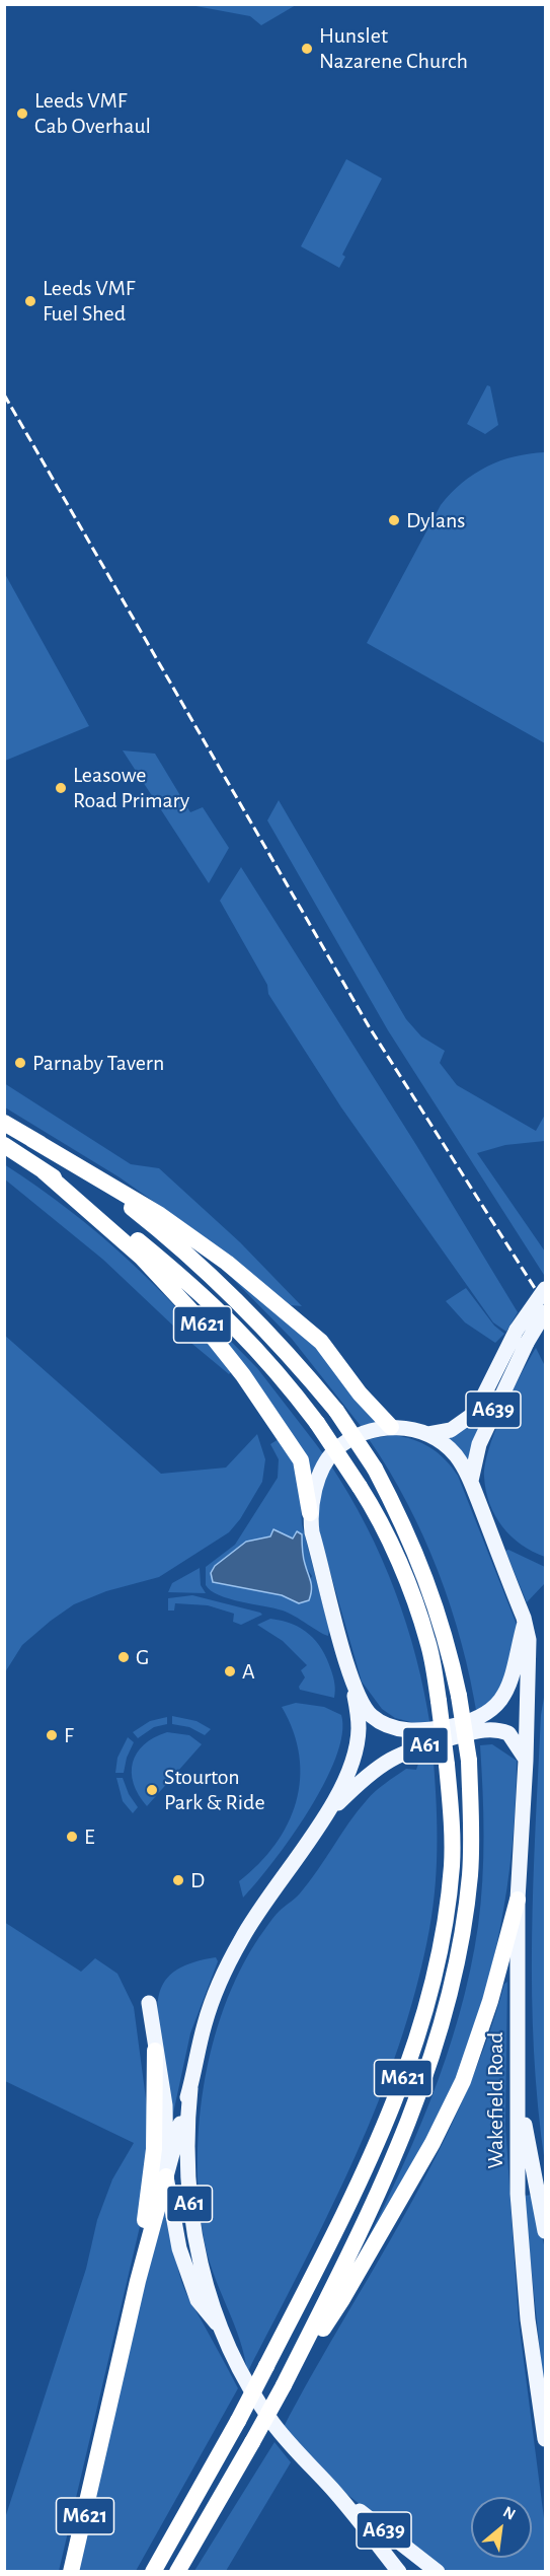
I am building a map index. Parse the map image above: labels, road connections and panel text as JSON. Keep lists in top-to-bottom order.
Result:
{
  "streets": {
    "highway": ["M621"],
    "main road": ["A639", "A61", "Wakefield Road"]
  },
  "crossings": [
    ["M621", "A61"],
    ["M621", "Wakefield Road"],
    ["A639", "A61"],
    ["A61", "Wakefield Road"]
  ],
  "places": [
    "Hunslet Nazarene Church",
    "Leeds VMF Cab Overhaul",
    "Leeds VMF Fuel Shed",
    "Dylans",
    "Leasowe Road Primary",
    "Parnaby Tavern",
    "G",
    "A",
    "F",
    "Stourton Park & Ride",
    "E",
    "D"
  ],
  "north": "top right"
}
